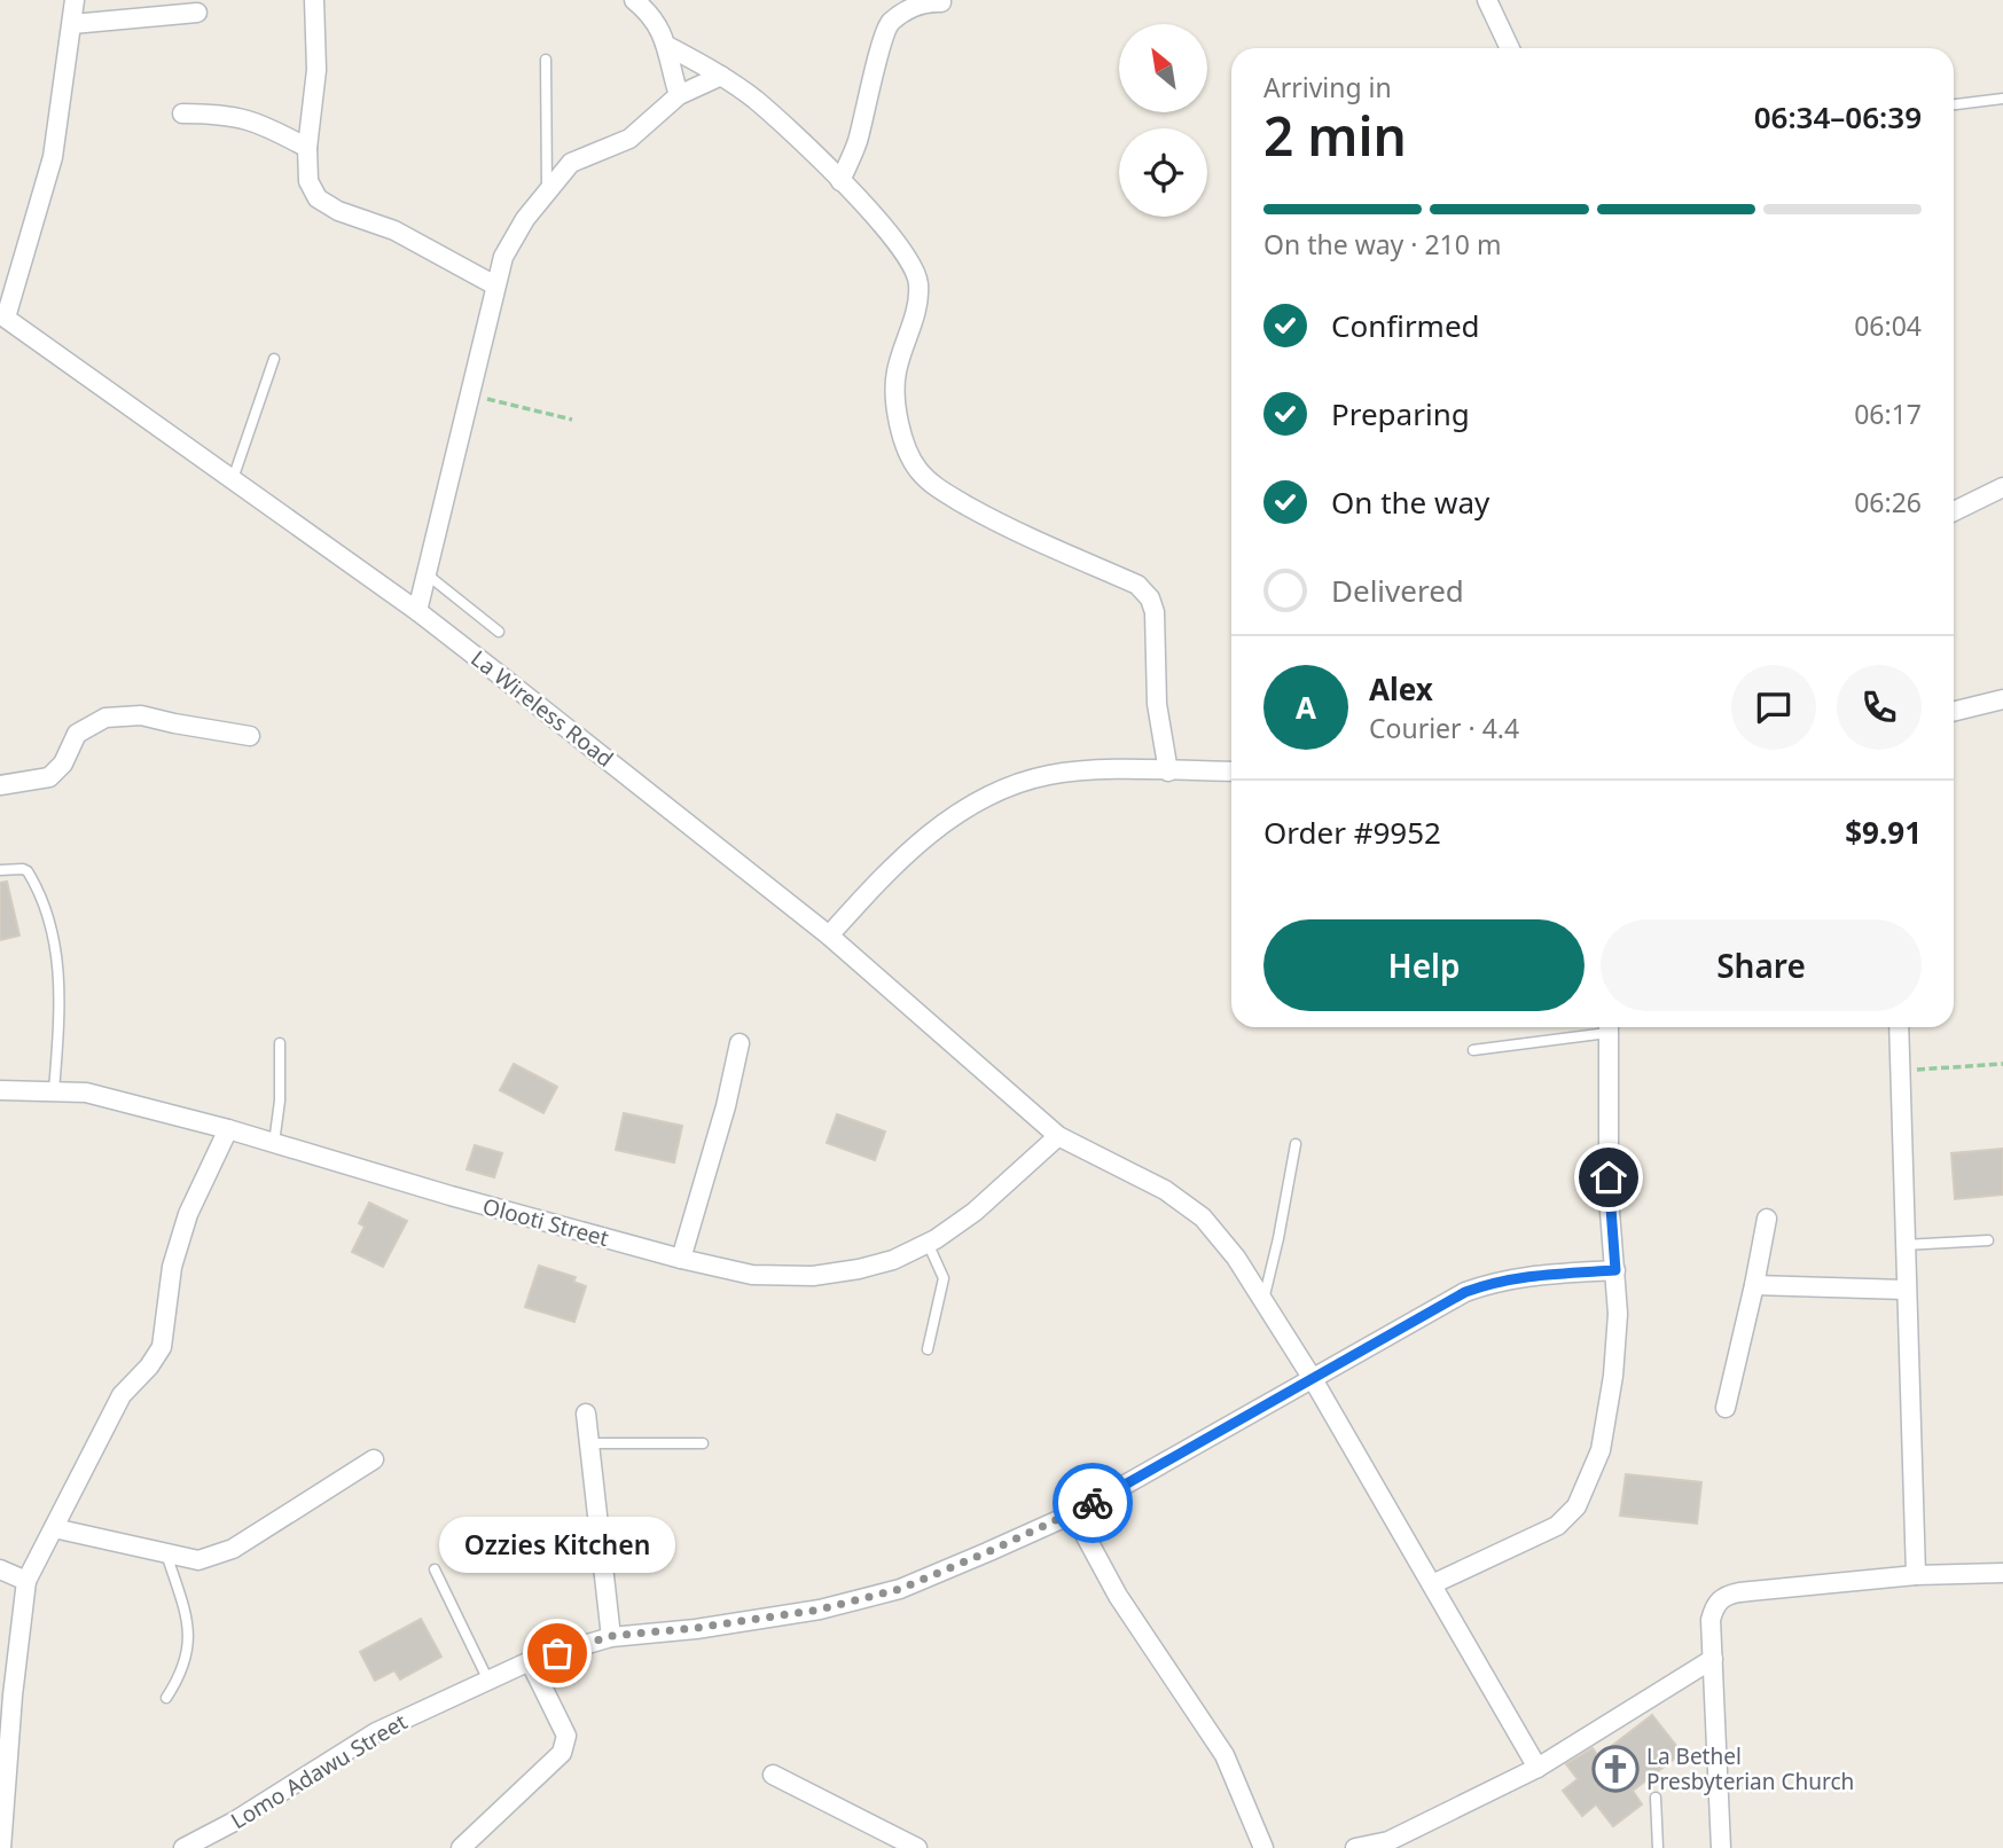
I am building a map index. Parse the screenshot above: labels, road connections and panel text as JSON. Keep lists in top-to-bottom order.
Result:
{
  "streets": {
    "street": ["La Wireless Road", "Olooti Street", "Lomo Adawu Street"]
  },
  "crossings": [
    ["La Wireless Road", "Olooti Street"],
    ["La Wireless Road", "Lomo Adawu Street"]
  ],
  "places": {
    "other": ["Ozzies Kitchen"],
    "church": ["La Bethel Presbyterian Church"]
  },
  "north": "top left",
  "page": {
    "heading": ["2 min", "Arriving in", "06:34–06:39"],
    "panel": [
      "Alex",
      "Courier · 4.4",
      "Order #9952",
      "$9.91"
    ],
    "bar": "On the way · 210 m",
    "list": [
      ["Confirmed", "06:04"],
      ["Preparing", "06:17"],
      ["On the way", "06:26"],
      "Delivered"
    ],
    "round": "A",
    "buttons": ["Help", "Share"],
    "bubble": "Ozzies Kitchen"
  }
}
